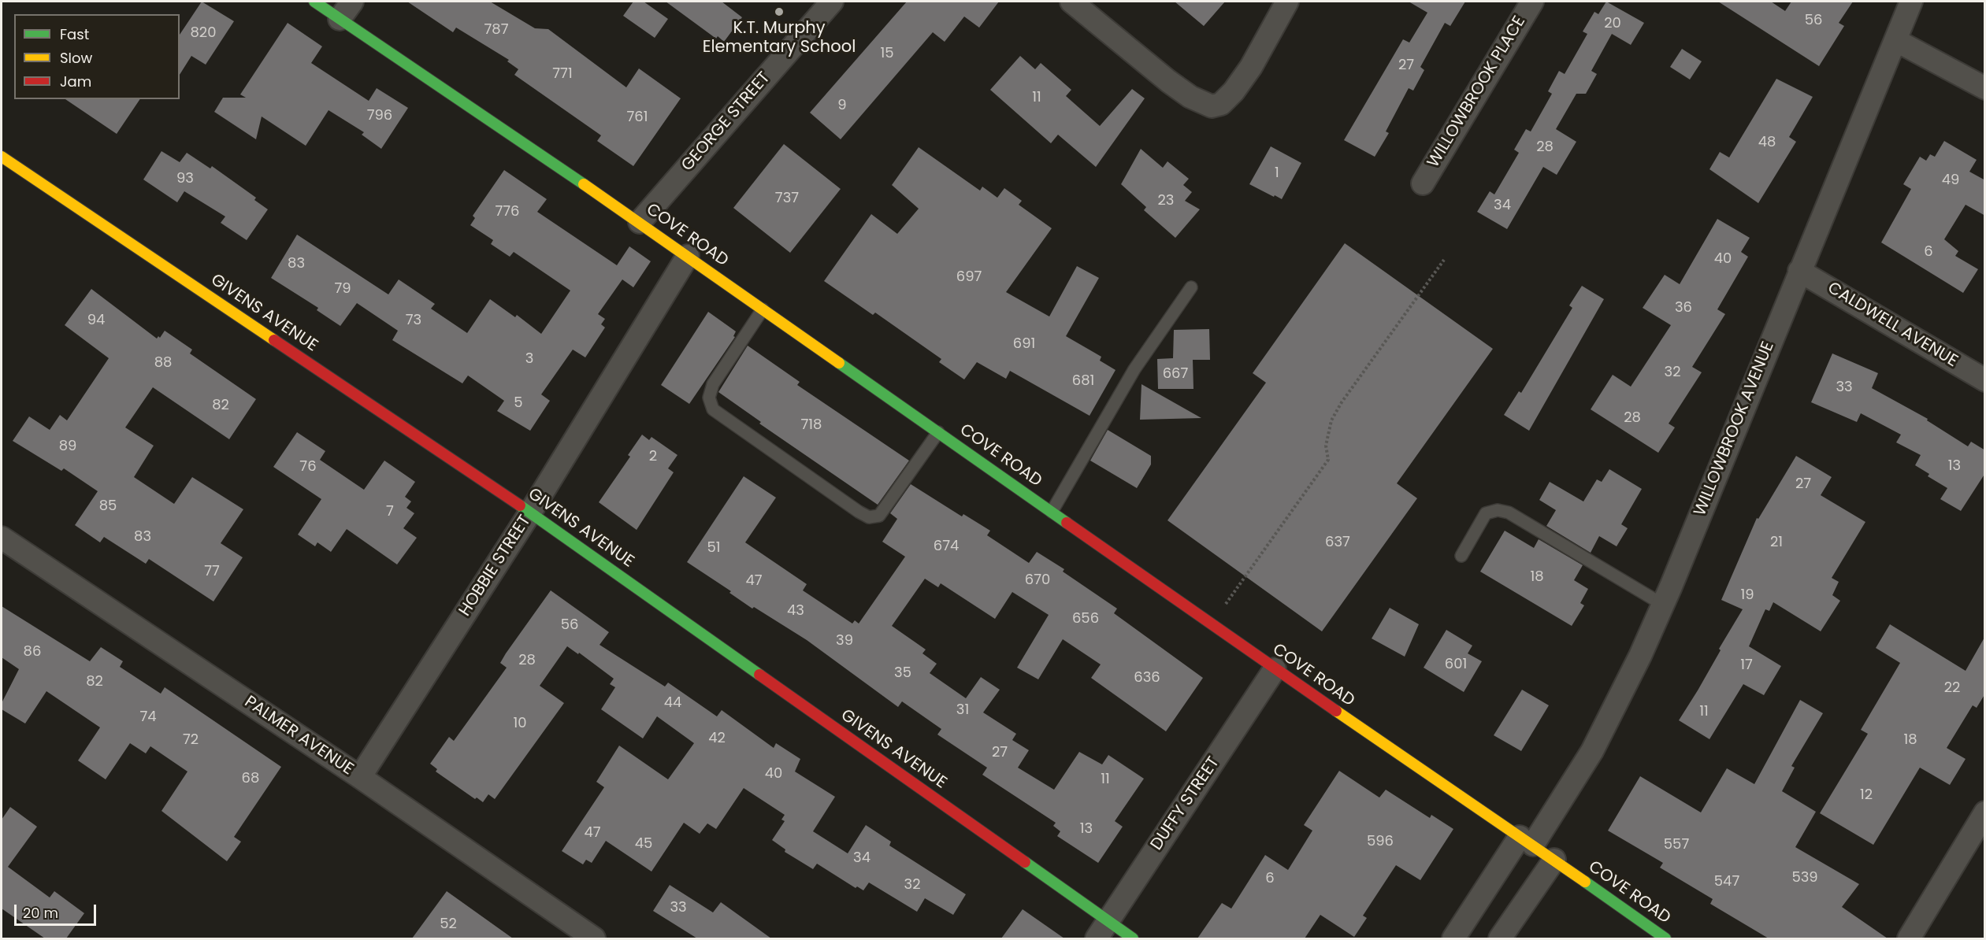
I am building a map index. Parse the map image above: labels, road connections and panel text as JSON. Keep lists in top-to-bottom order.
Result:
{
  "streets": {
    "main road": ["COVE ROAD", "GIVENS AVENUE"],
    "street": [
      "WILLOWBROOK PLACE",
      "GEORGE STREET",
      "CALDWELL AVENUE",
      "WILLOWBROOK AVENUE",
      "HOBBIE STREET",
      "PALMER AVENUE",
      "DUFFY STREET"
    ]
  },
  "crossings": [
    ["GEORGE STREET", "COVE ROAD"],
    ["COVE ROAD", "WILLOWBROOK AVENUE"],
    ["COVE ROAD", "HOBBIE STREET"],
    ["COVE ROAD", "DUFFY STREET"],
    ["GIVENS AVENUE", "HOBBIE STREET"],
    ["GIVENS AVENUE", "DUFFY STREET"],
    ["CALDWELL AVENUE", "WILLOWBROOK AVENUE"],
    ["HOBBIE STREET", "PALMER AVENUE"]
  ],
  "places": ["K.T. Murphy Elementary School"],
  "house_numbers": [
    "56",
    "20",
    "787",
    "820",
    "15",
    "27",
    "771",
    "11",
    "9",
    "796",
    "761",
    "48",
    "28",
    "1",
    "93",
    "49",
    "737",
    "23",
    "34",
    "776",
    "6",
    "40",
    "83",
    "697",
    "79",
    "36",
    "94",
    "73",
    "691",
    "3",
    "88",
    "32",
    "667",
    "681",
    "33",
    "5",
    "82",
    "28",
    "718",
    "89",
    "2",
    "13",
    "76",
    "27",
    "85",
    "7",
    "83",
    "637",
    "21",
    "674",
    "51",
    "77",
    "18",
    "670",
    "47",
    "19",
    "43",
    "656",
    "56",
    "39",
    "86",
    "28",
    "601",
    "17",
    "35",
    "636",
    "82",
    "22",
    "44",
    "31",
    "11",
    "74",
    "10",
    "42",
    "72",
    "18",
    "27",
    "40",
    "68",
    "11",
    "12",
    "13",
    "47",
    "596",
    "45",
    "557",
    "34",
    "539",
    "6",
    "547",
    "32",
    "33",
    "52"
  ],
  "legend": ["Fast", "Slow", "Jam"],
  "scale_bar": "20 m"
}
